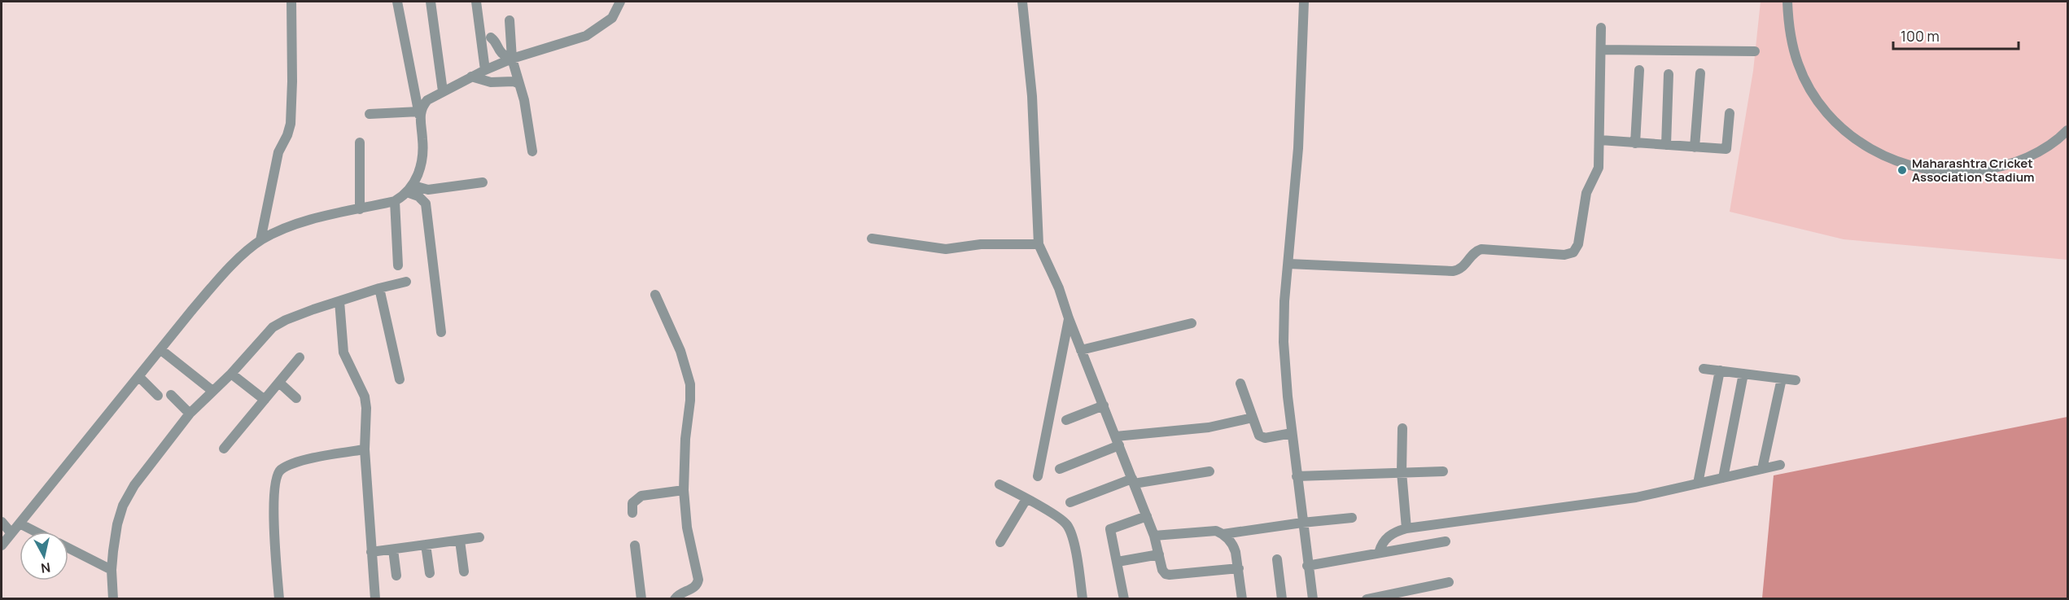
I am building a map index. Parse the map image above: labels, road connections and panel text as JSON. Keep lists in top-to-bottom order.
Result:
{
  "places": ["Maharashtra Cricket Association Stadium"],
  "scale_bar": "100 m",
  "north": "bottom"
}
